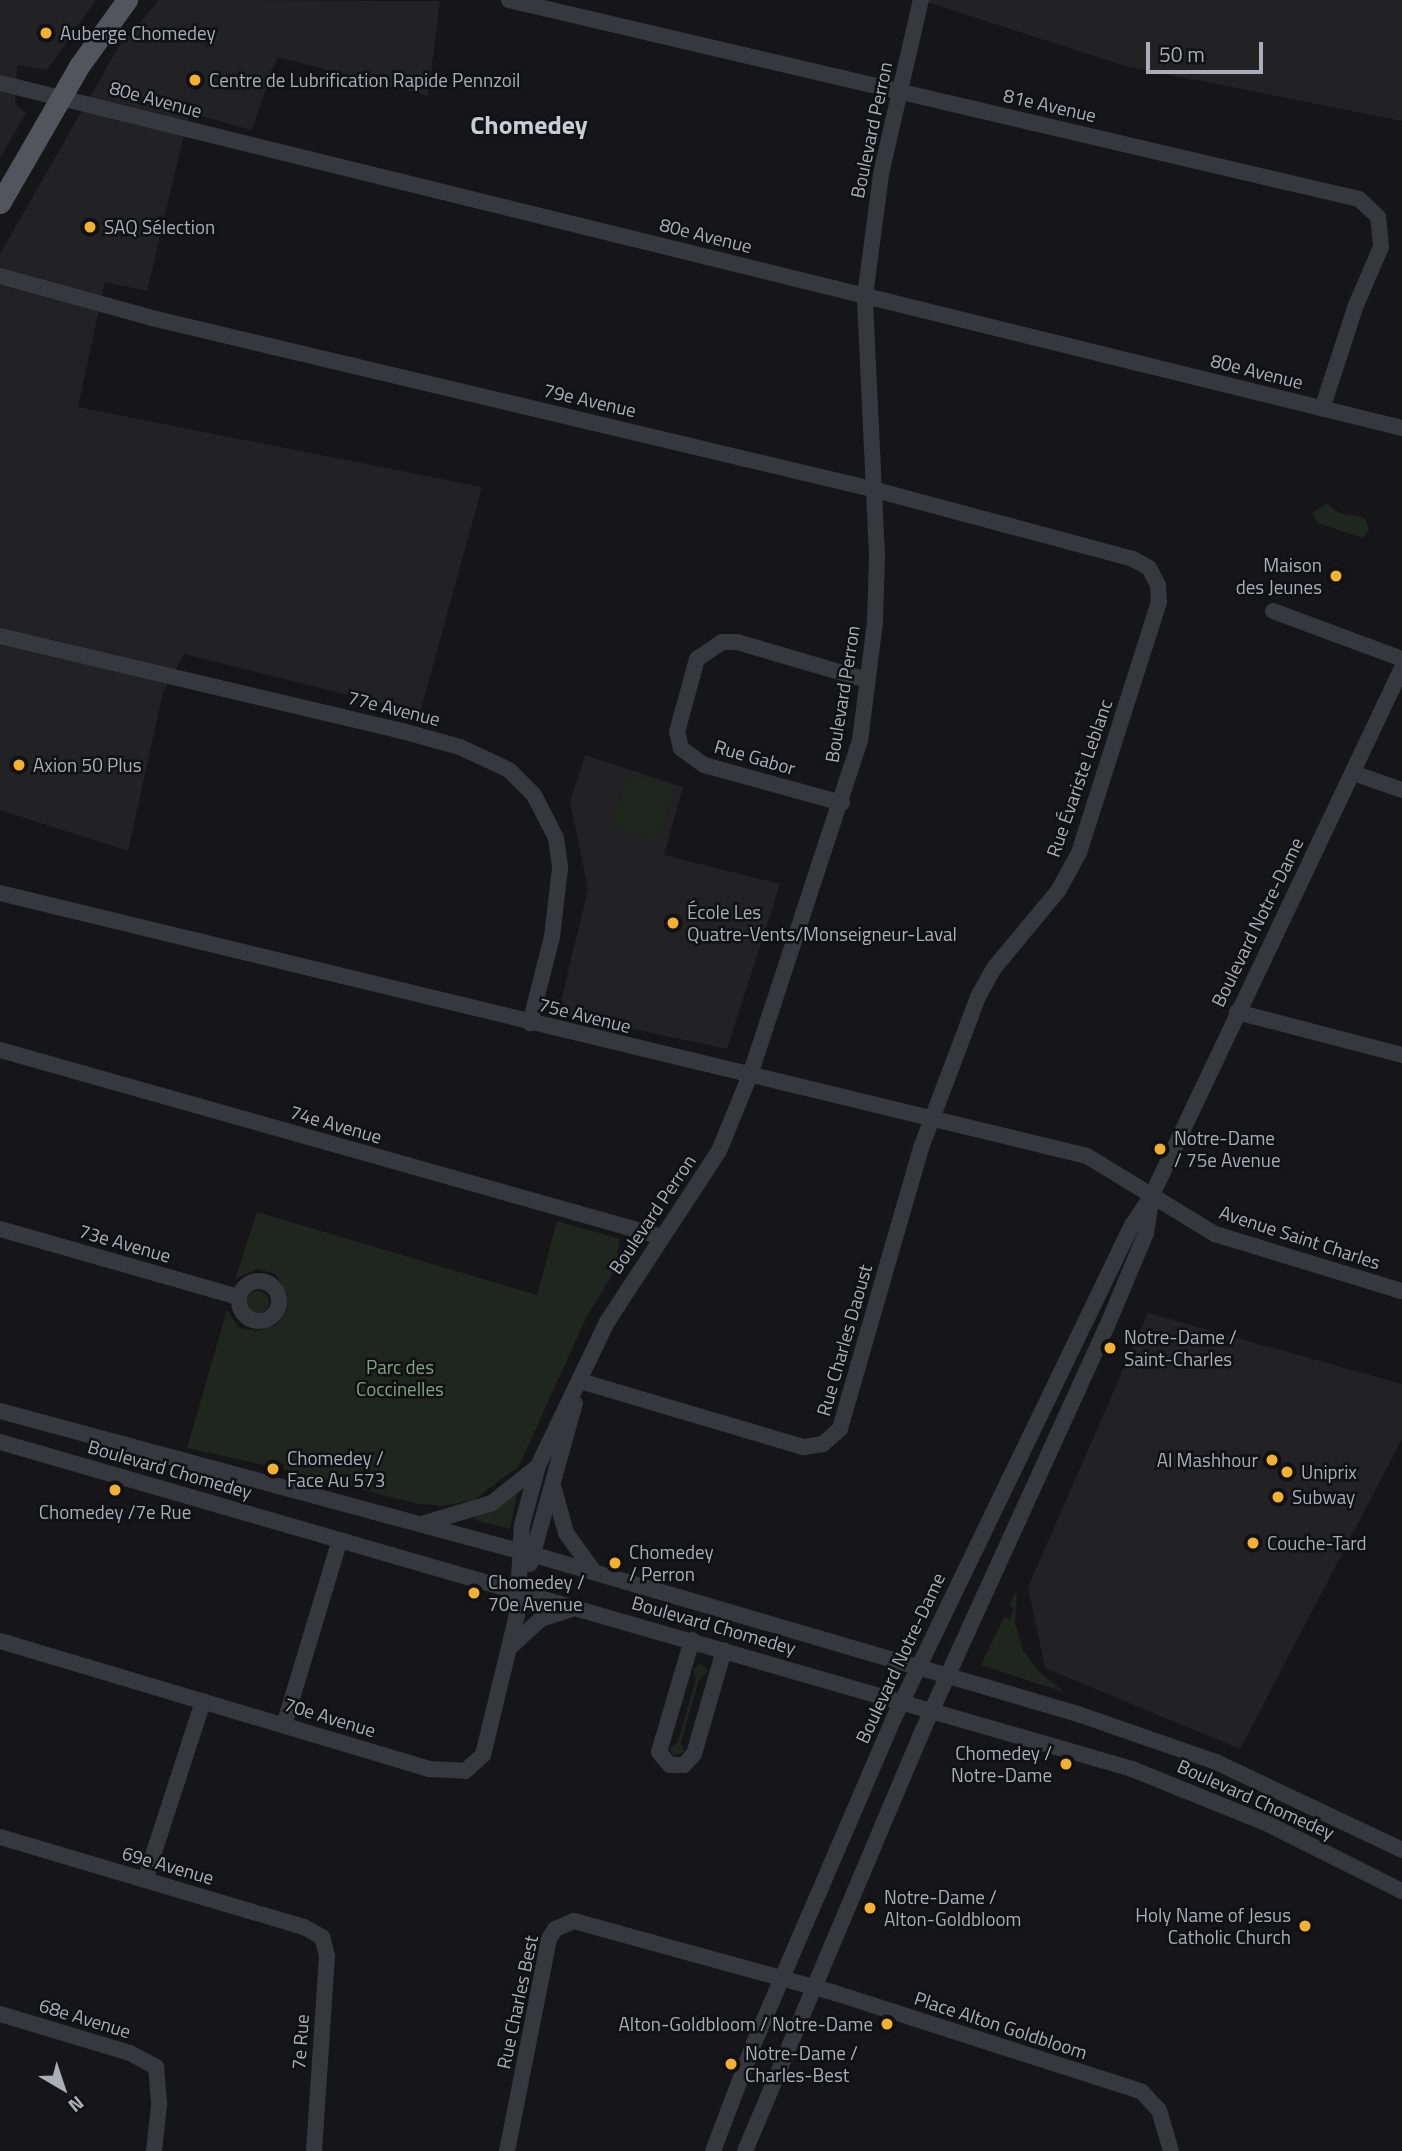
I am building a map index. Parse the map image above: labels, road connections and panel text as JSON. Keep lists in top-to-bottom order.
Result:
{
  "streets": {
    "street": [
      "80e Avenue",
      "81e Avenue",
      "Boulevard Perron",
      "79e Avenue",
      "77e Avenue",
      "Rue Gabor",
      "Rue Évariste Leblanc",
      "Boulevard Notre-Dame",
      "75e Avenue",
      "74e Avenue",
      "Avenue Saint Charles",
      "73e Avenue",
      "Rue Charles Daoust",
      "Boulevard Chomedey",
      "70e Avenue",
      "69e Avenue",
      "Rue Charles Best",
      "68e Avenue",
      "Place Alton Goldbloom",
      "7e Rue"
    ]
  },
  "crossings": [
    ["80e Avenue", "81e Avenue"],
    ["80e Avenue", "Boulevard Perron"],
    ["81e Avenue", "Boulevard Perron"],
    ["Boulevard Perron", "79e Avenue"],
    ["Boulevard Perron", "Rue Gabor"],
    ["Boulevard Perron", "75e Avenue"],
    ["Boulevard Perron", "74e Avenue"],
    ["Boulevard Perron", "Rue Charles Daoust"],
    ["Boulevard Perron", "Boulevard Chomedey"],
    ["Boulevard Perron", "70e Avenue"],
    ["79e Avenue", "Rue Évariste Leblanc"],
    ["77e Avenue", "75e Avenue"],
    ["Rue Évariste Leblanc", "75e Avenue"],
    ["Rue Évariste Leblanc", "Rue Charles Daoust"],
    ["Boulevard Notre-Dame", "75e Avenue"],
    ["Boulevard Notre-Dame", "Avenue Saint Charles"],
    ["Boulevard Notre-Dame", "Boulevard Chomedey"],
    ["Boulevard Notre-Dame", "Rue Charles Best"],
    ["Boulevard Notre-Dame", "Place Alton Goldbloom"],
    ["75e Avenue", "Avenue Saint Charles"],
    ["75e Avenue", "Rue Charles Daoust"],
    ["Boulevard Chomedey", "70e Avenue"],
    ["69e Avenue", "7e Rue"],
    ["Rue Charles Best", "Place Alton Goldbloom"]
  ],
  "districts": ["Chomedey"],
  "parks": ["Parc des Coccinelles"],
  "places": [
    "Auberge Chomedey",
    "Centre de Lubrification Rapide Pennzoil",
    "SAQ Sélection",
    "Maison des Jeunes",
    "Axion 50 Plus",
    "École Les Quatre-Vents/Monseigneur-Laval",
    "Notre-Dame / 75e Avenue",
    "Notre-Dame / Saint-Charles",
    "Al Mashhour",
    "Chomedey / Face Au 573",
    "Uniprix",
    "Chomedey /7e Rue",
    "Subway",
    "Couche-Tard",
    "Chomedey / Perron",
    "Chomedey / 70e Avenue",
    "Chomedey / Notre-Dame",
    "Notre-Dame / Alton-Goldbloom",
    "Holy Name of Jesus Catholic Church",
    "Alton-Goldbloom / Notre-Dame",
    "Notre-Dame / Charles-Best"
  ],
  "scale_bar": "50 m",
  "north": "bottom right"
}
